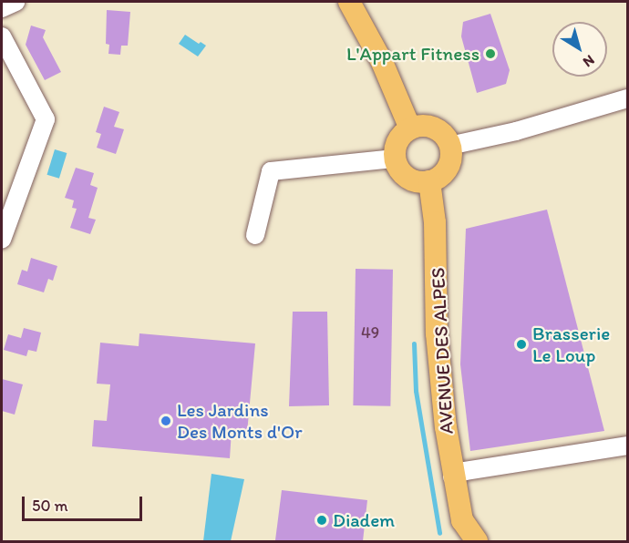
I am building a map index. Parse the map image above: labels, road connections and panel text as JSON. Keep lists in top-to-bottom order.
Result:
{
  "streets": {
    "main road": ["AVENUE DES ALPES"]
  },
  "places": [
    "L'Appart Fitness",
    "Brasserie Le Loup",
    "Les Jardins Des Monts d'Or",
    "Diadem"
  ],
  "house_numbers": ["49"],
  "scale_bar": "50 m",
  "north": "bottom right"
}
